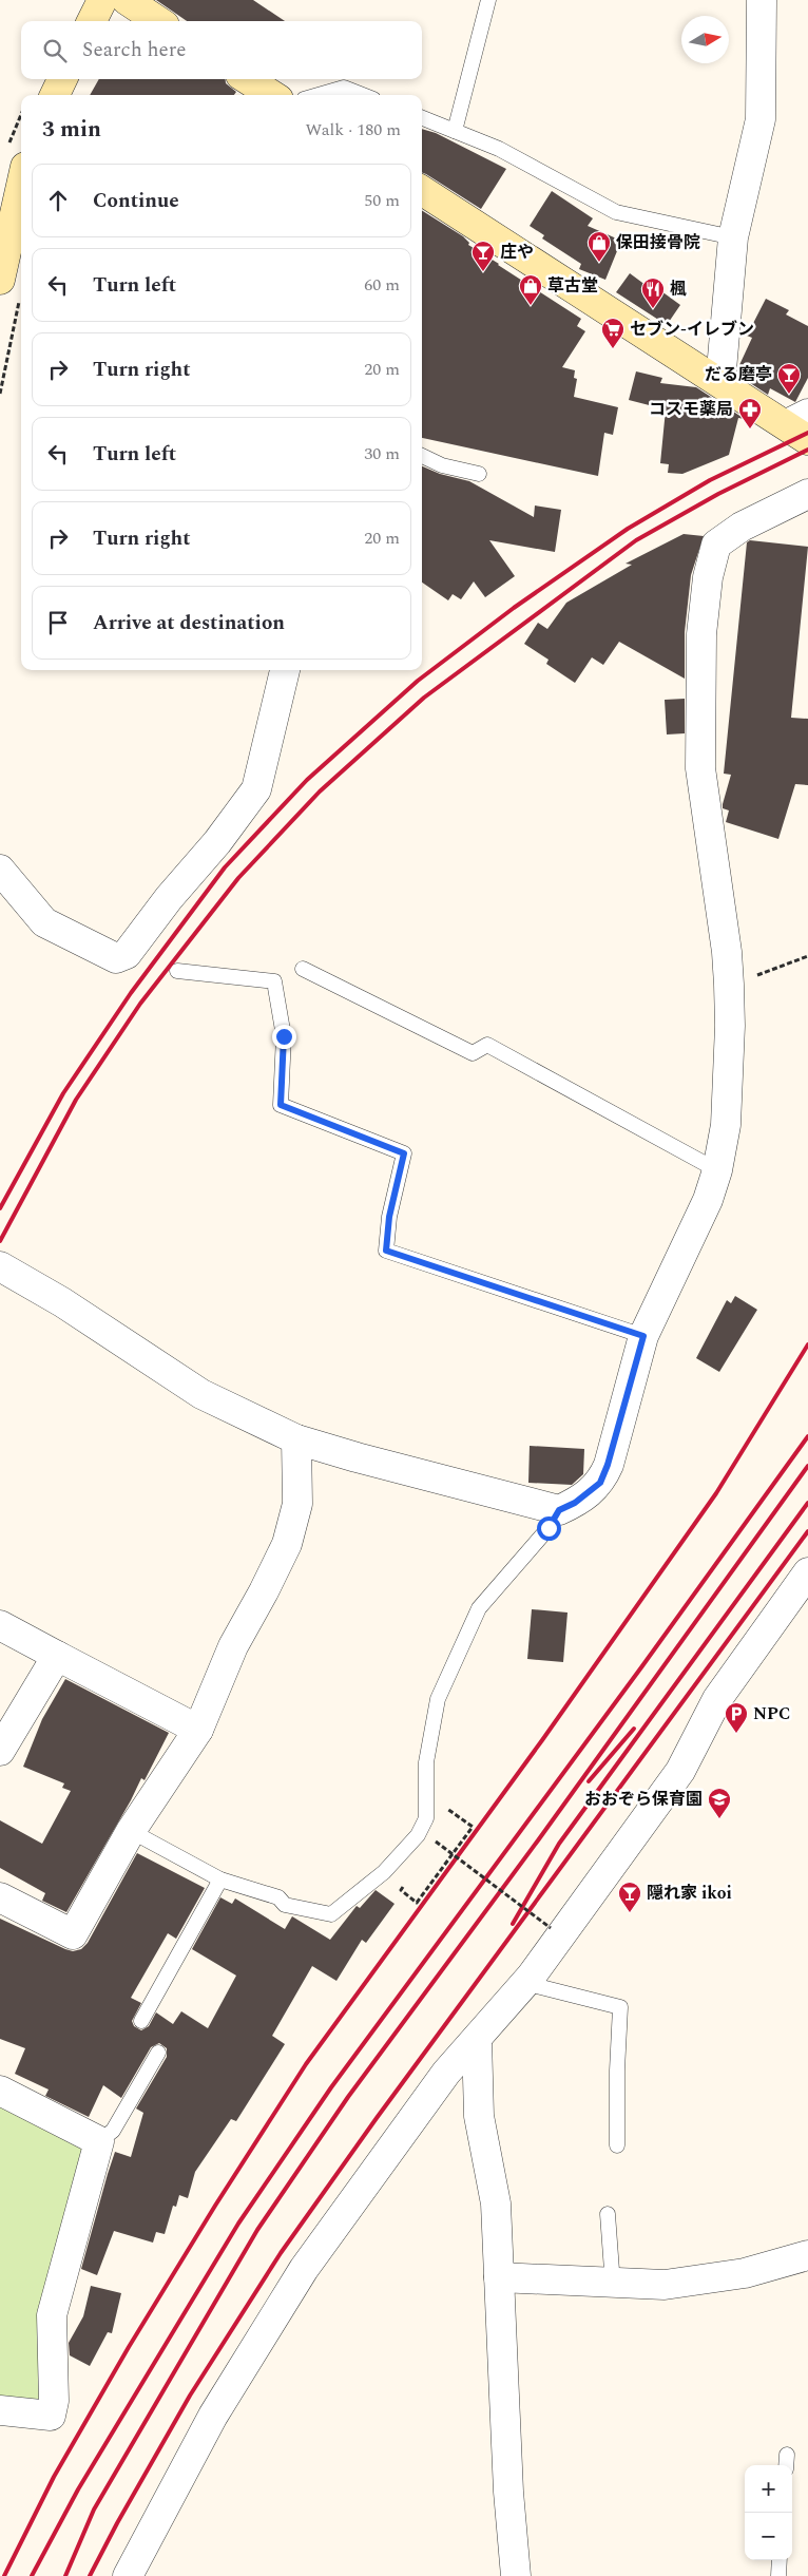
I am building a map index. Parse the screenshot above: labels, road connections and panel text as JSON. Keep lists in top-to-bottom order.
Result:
{
  "places": {
    "shop": ["保田接骨院", "草古堂"],
    "bar": ["庄や", "だる磨亭", "隠れ家 ikoi"],
    "restaurant": ["楓"],
    "supermarket": ["セブン-イレブン"],
    "pharmacy": ["コスモ薬局"],
    "parking": ["NPC"],
    "school or university": ["おおぞら保育園"]
  },
  "north": "right",
  "page": {
    "search": "Search here",
    "heading": ["3 min", "Walk · 180 m"],
    "list": [
      ["Continue", "50 m"],
      ["Turn left", "60 m"],
      ["Turn right", "20 m"],
      ["Turn left", "30 m"],
      ["Turn right", "20 m"],
      "Arrive at destination"
    ],
    "map_buttons": ["+", "−"]
  }
}
